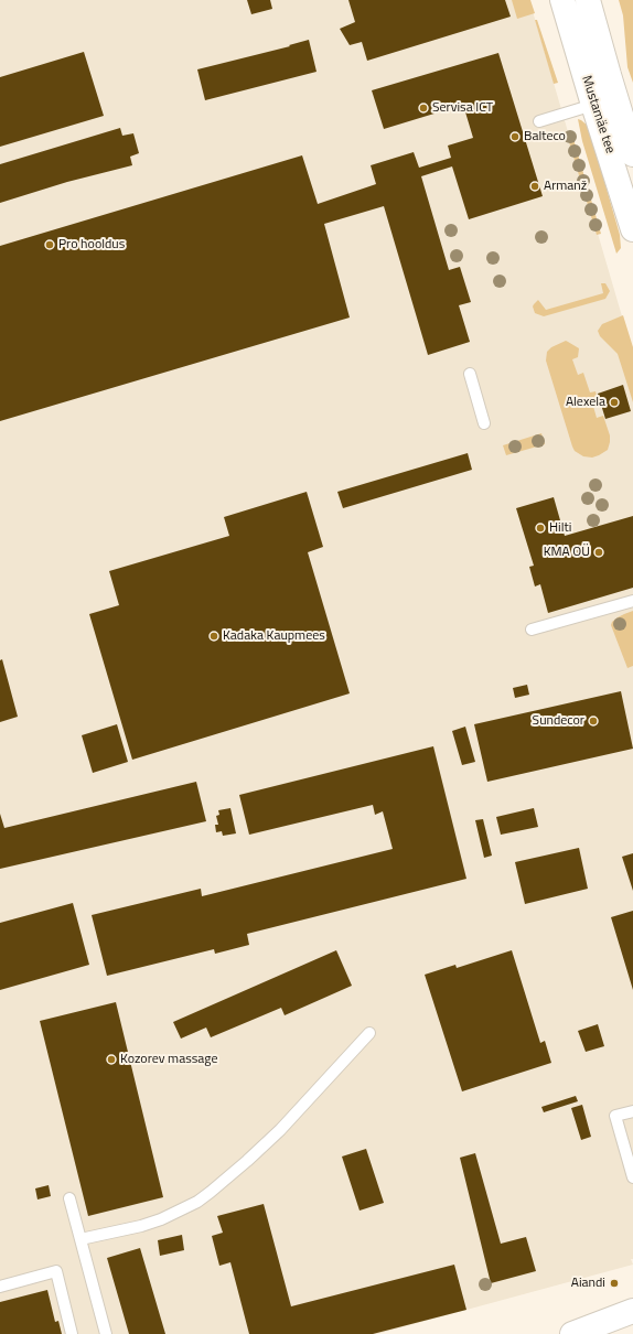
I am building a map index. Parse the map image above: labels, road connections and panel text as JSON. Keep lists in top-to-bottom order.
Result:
{
  "streets": {
    "main road": ["Mustamäe tee"]
  },
  "places": [
    "Servisa ICT",
    "Balteco",
    "Armanž",
    "Pro hooldus",
    "Alexela",
    "Hilti",
    "KMA OÜ",
    "Kadaka Kaupmees",
    "Sundecor",
    "Kozorev massage",
    "Aiandi"
  ]
}
